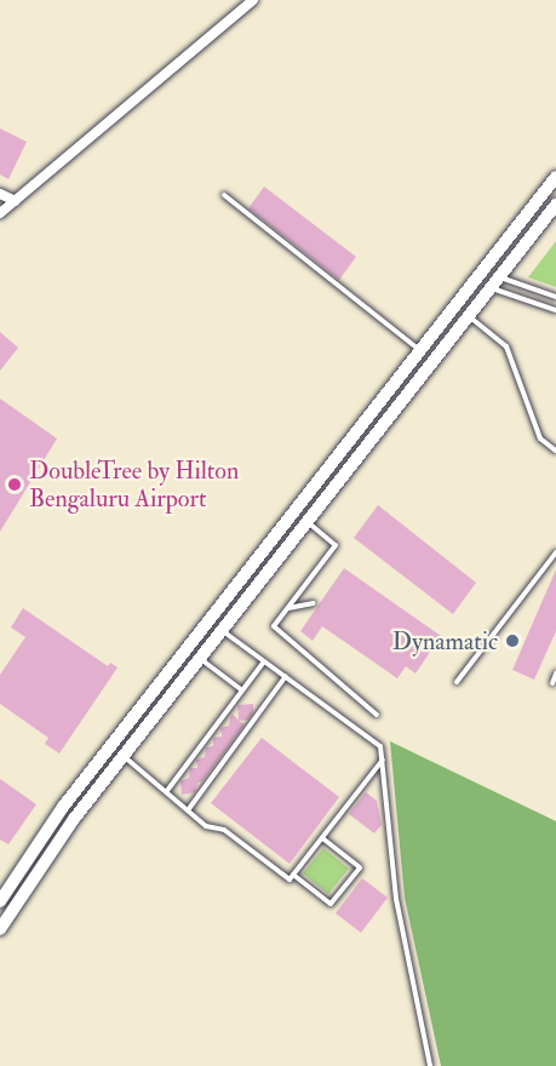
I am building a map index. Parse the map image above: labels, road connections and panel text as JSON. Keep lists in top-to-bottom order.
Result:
{
  "places": ["DoubleTree by Hilton Bengaluru Airport", "Dynamatic"]
}
